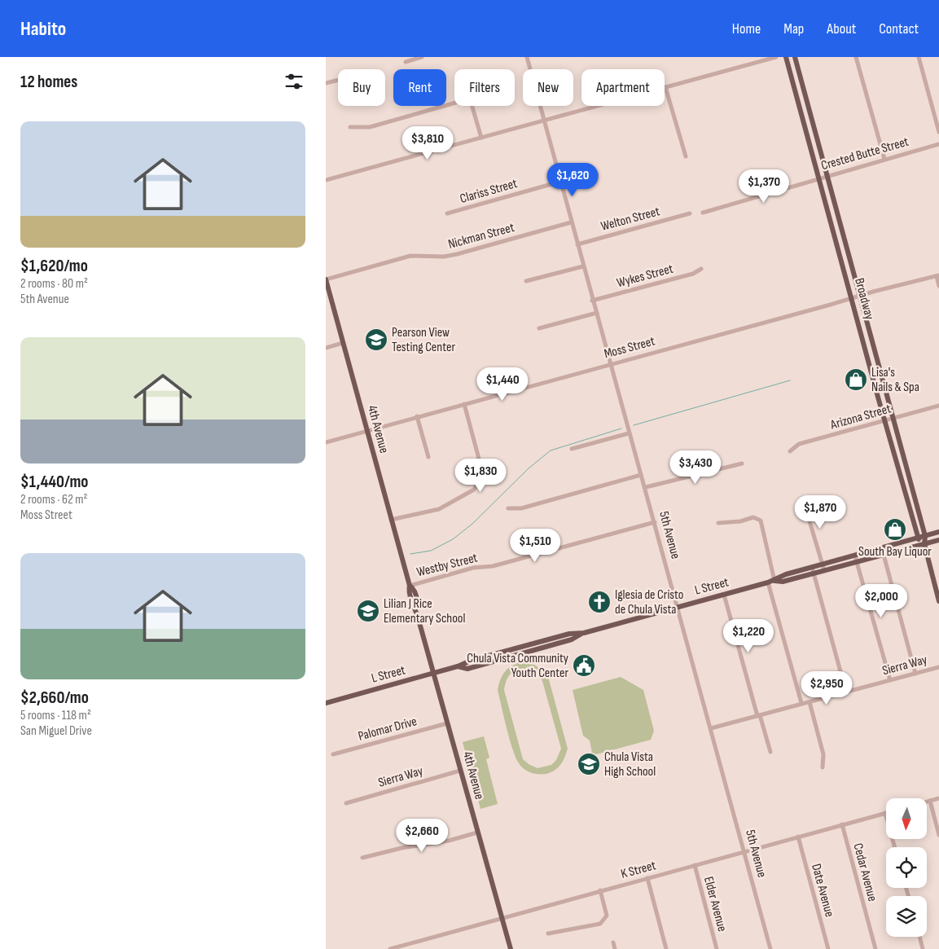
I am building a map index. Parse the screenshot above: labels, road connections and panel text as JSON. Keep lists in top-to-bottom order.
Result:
{
  "streets": {
    "main road": ["Broadway", "4th Avenue", "L Street"],
    "street": [
      "Crested Butte Street",
      "Clariss Street",
      "Welton Street",
      "Nickman Street",
      "Wykes Street",
      "Moss Street",
      "Arizona Street",
      "5th Avenue",
      "Westby Street",
      "Sierra Way",
      "Palomar Drive",
      "K Street",
      "Cedar Avenue",
      "Date Avenue",
      "Elder Avenue"
    ]
  },
  "crossings": [
    ["Crested Butte Street", "Broadway"],
    ["Clariss Street", "5th Avenue"],
    ["Welton Street", "5th Avenue"],
    ["Nickman Street", "4th Avenue"],
    ["Nickman Street", "5th Avenue"],
    ["Wykes Street", "5th Avenue"],
    ["Broadway", "Moss Street"],
    ["Broadway", "Arizona Street"],
    ["Broadway", "L Street"],
    ["Moss Street", "4th Avenue"],
    ["Moss Street", "5th Avenue"],
    ["4th Avenue", "Westby Street"],
    ["4th Avenue", "L Street"],
    ["4th Avenue", "Sierra Way"],
    ["4th Avenue", "Palomar Drive"],
    ["4th Avenue", "K Street"],
    ["5th Avenue", "Westby Street"],
    ["5th Avenue", "L Street"],
    ["5th Avenue", "Sierra Way"],
    ["5th Avenue", "K Street"],
    ["K Street", "Cedar Avenue"],
    ["K Street", "Date Avenue"],
    ["K Street", "Elder Avenue"]
  ],
  "places": {
    "school or university": ["Pearson View Testing Center", "Lilian J Rice Elementary School", "Chula Vista High School"],
    "shop": ["Lisa's Nails & Spa", "South Bay Liquor"],
    "church": ["Iglesia de Cristo de Chula Vista"],
    "public building": ["Chula Vista Community Youth Center"]
  },
  "north": "bottom",
  "page": {
    "header": "Habito",
    "nav": [
      "Home",
      "Map",
      "About",
      "Contact"
    ],
    "heading": "12 homes",
    "chip": [
      "Buy",
      "Rent",
      "Filters",
      "New",
      "Apartment"
    ],
    "list": [
      {
        "name": "$1,620/mo",
        "note": "2 rooms · 80 m² · 5th Avenue"
      },
      {
        "name": "$1,440/mo",
        "note": "2 rooms · 62 m² · Moss Street"
      },
      {
        "name": "$2,660/mo",
        "note": "5 rooms · 118 m² · San Miguel Drive"
      }
    ],
    "price": [
      "$3,810",
      "$1,620",
      "$1,370",
      "$1,440",
      "$3,430",
      "$1,830",
      "$1,870",
      "$1,510",
      "$2,000",
      "$1,220",
      "$2,950",
      "$2,660"
    ]
  }
}
